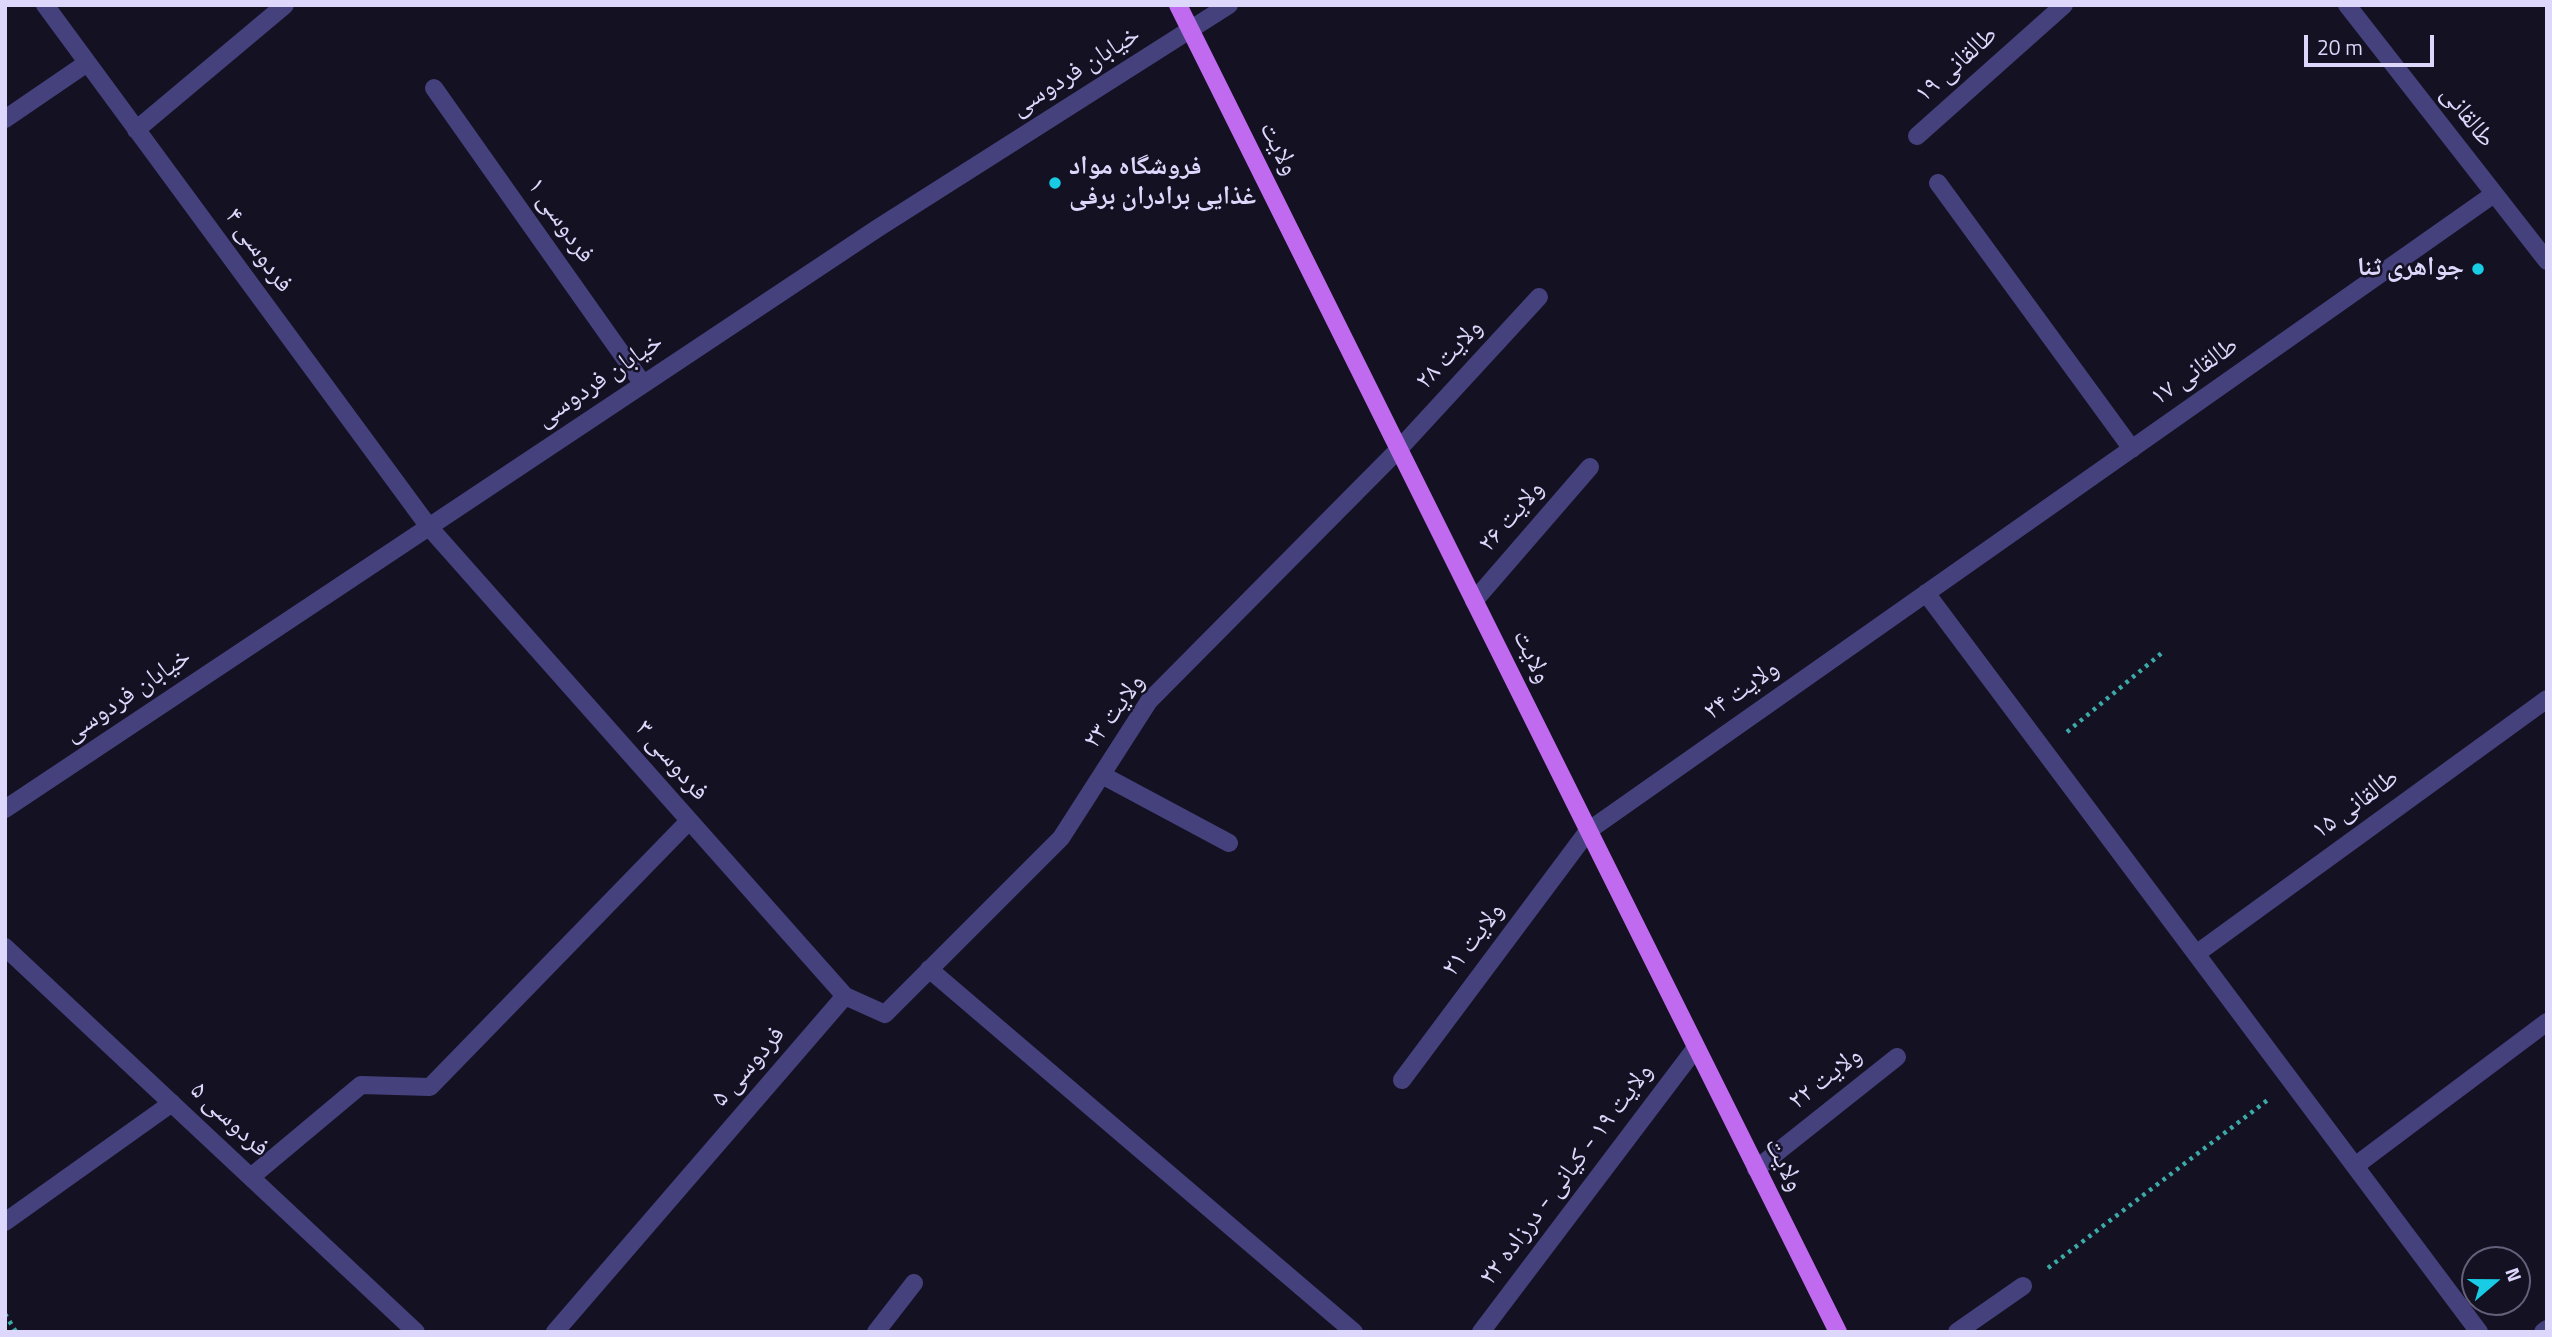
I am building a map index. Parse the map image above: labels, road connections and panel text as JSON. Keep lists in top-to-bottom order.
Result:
{
  "streets": {
    "main road": ["ولایت"],
    "street": [
      "طالقانی ۱۹",
      "خیابان فردوسی",
      "طالقانی",
      "فردوسی ۱",
      "فردوسی ۴",
      "ولایت ۲۸",
      "طالقانی ۱۷",
      "ولایت ۲۶",
      "ولایت ۲۴",
      "ولایت ۲۳",
      "فردوسی ۳",
      "طالقانی ۱۵",
      "ولایت ۲۱",
      "فردوسی ۵",
      "ولایت ۲۲",
      "ولایت ۱۹ - کیانی - درزاده ۲۲"
    ]
  },
  "crossings": [
    ["خیابان فردوسی", "ولایت"],
    ["خیابان فردوسی", "فردوسی ۱"],
    ["خیابان فردوسی", "فردوسی ۴"],
    ["خیابان فردوسی", "فردوسی ۳"],
    ["طالقانی", "طالقانی ۱۷"],
    ["ولایت", "ولایت ۲۸"],
    ["ولایت", "ولایت ۲۶"],
    ["ولایت", "ولایت ۲۴"],
    ["ولایت", "ولایت ۲۳"],
    ["ولایت", "ولایت ۲۱"],
    ["ولایت", "ولایت ۲۲"],
    ["ولایت", "ولایت ۱۹ - کیانی - درزاده ۲۲"],
    ["فردوسی ۴", "فردوسی ۳"],
    ["ولایت ۲۸", "ولایت ۲۳"],
    ["طالقانی ۱۷", "ولایت ۲۴"],
    ["ولایت ۲۴", "ولایت ۲۱"],
    ["ولایت ۲۳", "فردوسی ۳"],
    ["فردوسی ۳", "فردوسی ۵"]
  ],
  "places": ["فروشگاه مواد غذایی برادران برفی", "جواهری ثنا"],
  "scale_bar": "20 m",
  "north": "right"
}
